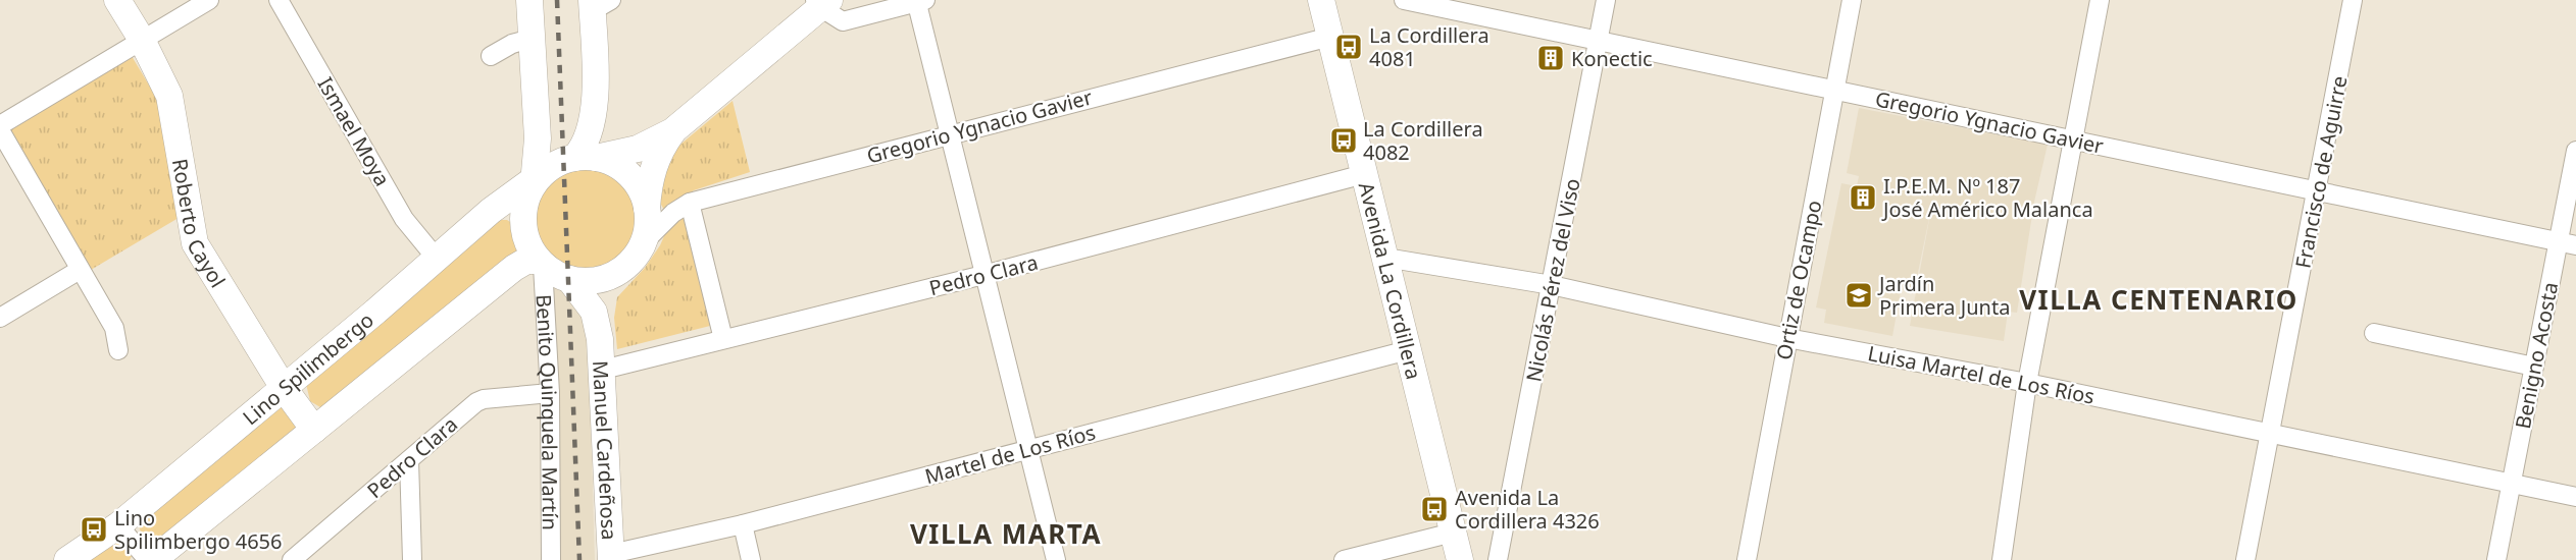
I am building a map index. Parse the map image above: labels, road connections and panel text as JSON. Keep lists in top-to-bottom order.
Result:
{
  "streets": {
    "main road": [
      "Roberto Cayol",
      "Avenida La Cordillera",
      "Lino Spilimbergo",
      "Manuel Cardeñosa"
    ],
    "street": [
      "Gregorio Ygnacio Gavier",
      "Ismael Moya",
      "Francisco de Aguirre",
      "Pedro Clara",
      "Nicolás Pérez del Viso",
      "Ortiz de Ocampo",
      "Benigno Acosta",
      "Luisa Martel de Los Ríos",
      "Benito Quinquela Martín",
      "Martel de Los Ríos"
    ]
  },
  "crossings": [
    ["Gregorio Ygnacio Gavier", "Francisco de Aguirre"],
    ["Gregorio Ygnacio Gavier", "Avenida La Cordillera"],
    ["Gregorio Ygnacio Gavier", "Nicolás Pérez del Viso"],
    ["Gregorio Ygnacio Gavier", "Ortiz de Ocampo"],
    ["Gregorio Ygnacio Gavier", "Benigno Acosta"],
    ["Gregorio Ygnacio Gavier", "Lino Spilimbergo"],
    ["Gregorio Ygnacio Gavier", "Benito Quinquela Martín"],
    ["Gregorio Ygnacio Gavier", "Manuel Cardeñosa"],
    ["Ismael Moya", "Lino Spilimbergo"],
    ["Francisco de Aguirre", "Luisa Martel de Los Ríos"],
    ["Roberto Cayol", "Lino Spilimbergo"],
    ["Pedro Clara", "Avenida La Cordillera"],
    ["Pedro Clara", "Benito Quinquela Martín"],
    ["Pedro Clara", "Manuel Cardeñosa"],
    ["Avenida La Cordillera", "Luisa Martel de Los Ríos"],
    ["Avenida La Cordillera", "Martel de Los Ríos"],
    ["Nicolás Pérez del Viso", "Luisa Martel de Los Ríos"],
    ["Ortiz de Ocampo", "Luisa Martel de Los Ríos"],
    ["Benigno Acosta", "Luisa Martel de Los Ríos"],
    ["Lino Spilimbergo", "Benito Quinquela Martín"],
    ["Lino Spilimbergo", "Manuel Cardeñosa"],
    ["Benito Quinquela Martín", "Manuel Cardeñosa"],
    ["Manuel Cardeñosa", "Martel de Los Ríos"]
  ],
  "districts": ["VILLA CENTENARIO", "VILLA MARTA"],
  "places": {
    "bus stop": [
      "La Cordillera 4081",
      "La Cordillera 4082",
      "Avenida La Cordillera 4326",
      "Lino Spilimbergo 4656"
    ],
    "building": ["Konectic", "I.P.E.M. Nº 187 José Américo Malanca"],
    "school or university": ["Jardín Primera Junta"]
  }
}
